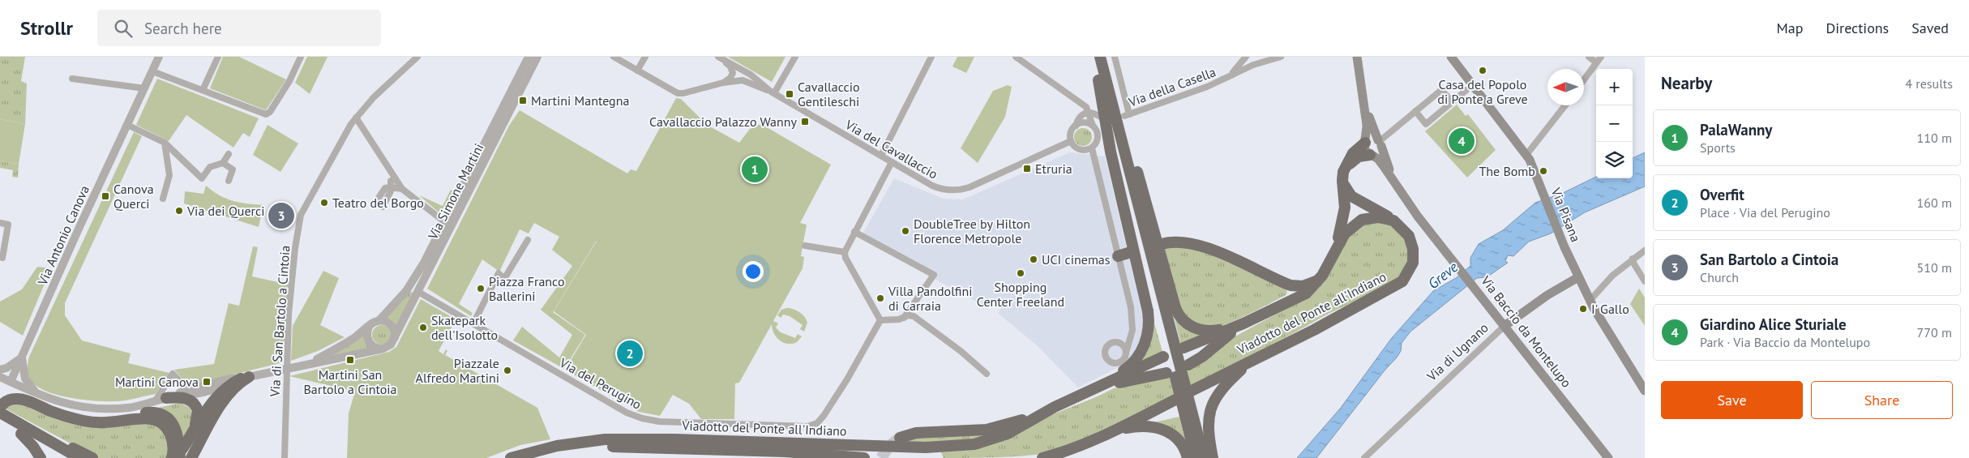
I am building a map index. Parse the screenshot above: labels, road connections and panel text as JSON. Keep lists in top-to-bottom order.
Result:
{
  "streets": {
    "highway": ["Viadotto del Ponte all'Indiano"],
    "main road": ["Via Pisana", "Via Baccio da Montelupo", "Via di Ugnano"],
    "street": [
      "Via della Casella",
      "Via del Cavallaccio",
      "Via Simone Martini",
      "Via Antonio Canova",
      "Via di San Bartolo a Cintoia",
      "Via del Perugino"
    ]
  },
  "crossings": [
    ["Via Simone Martini", "Via Antonio Canova"],
    ["Via Simone Martini", "Via di San Bartolo a Cintoia"],
    ["Via Simone Martini", "Via del Perugino"],
    ["Via Pisana", "Via di Ugnano"],
    ["Via Baccio da Montelupo", "Via di Ugnano"]
  ],
  "water": ["Greve"],
  "places": {
    "other": [
      "Casa del Popolo di Ponte a Greve",
      "The Bomb",
      "Teatro del Borgo",
      "Via dei Querci",
      "DoubleTree by Hilton Florence Metropole",
      "UCI cinemas",
      "Shopping Center Freeland",
      "Piazza Franco Ballerini",
      "Villa Pandolfini di Carraia",
      "I' Gallo",
      "Skatepark dell'Isolotto",
      "Piazzale Alfredo Martini"
    ],
    "transit": [
      "Cavallaccio Gentileschi",
      "Martini Mantegna",
      "Cavallaccio Palazzo Wanny",
      "Etruria",
      "Canova Querci",
      "Martini San Bartolo a Cintoia",
      "Martini Canova"
    ]
  },
  "north": "left",
  "page": {
    "header": "Strollr",
    "search": "Search here",
    "nav": ["Map", "Directions", "Saved"],
    "heading": ["Nearby", "4 results"],
    "map_buttons": ["+", "−"],
    "list": [
      {
        "mark": "1",
        "name": "PalaWanny",
        "note": "Sports",
        "value": "110 m"
      },
      {
        "mark": "2",
        "name": "Overfit",
        "note": "Place · Via del Perugino",
        "value": "160 m"
      },
      {
        "mark": "3",
        "name": "San Bartolo a Cintoia",
        "note": "Church",
        "value": "510 m"
      },
      {
        "mark": "4",
        "name": "Giardino Alice Sturiale",
        "note": "Park · Via Baccio da Montelupo",
        "value": "770 m"
      }
    ],
    "pins": [
      "4",
      "1",
      "3",
      "2"
    ],
    "buttons": ["Save", "Share"]
  }
}
